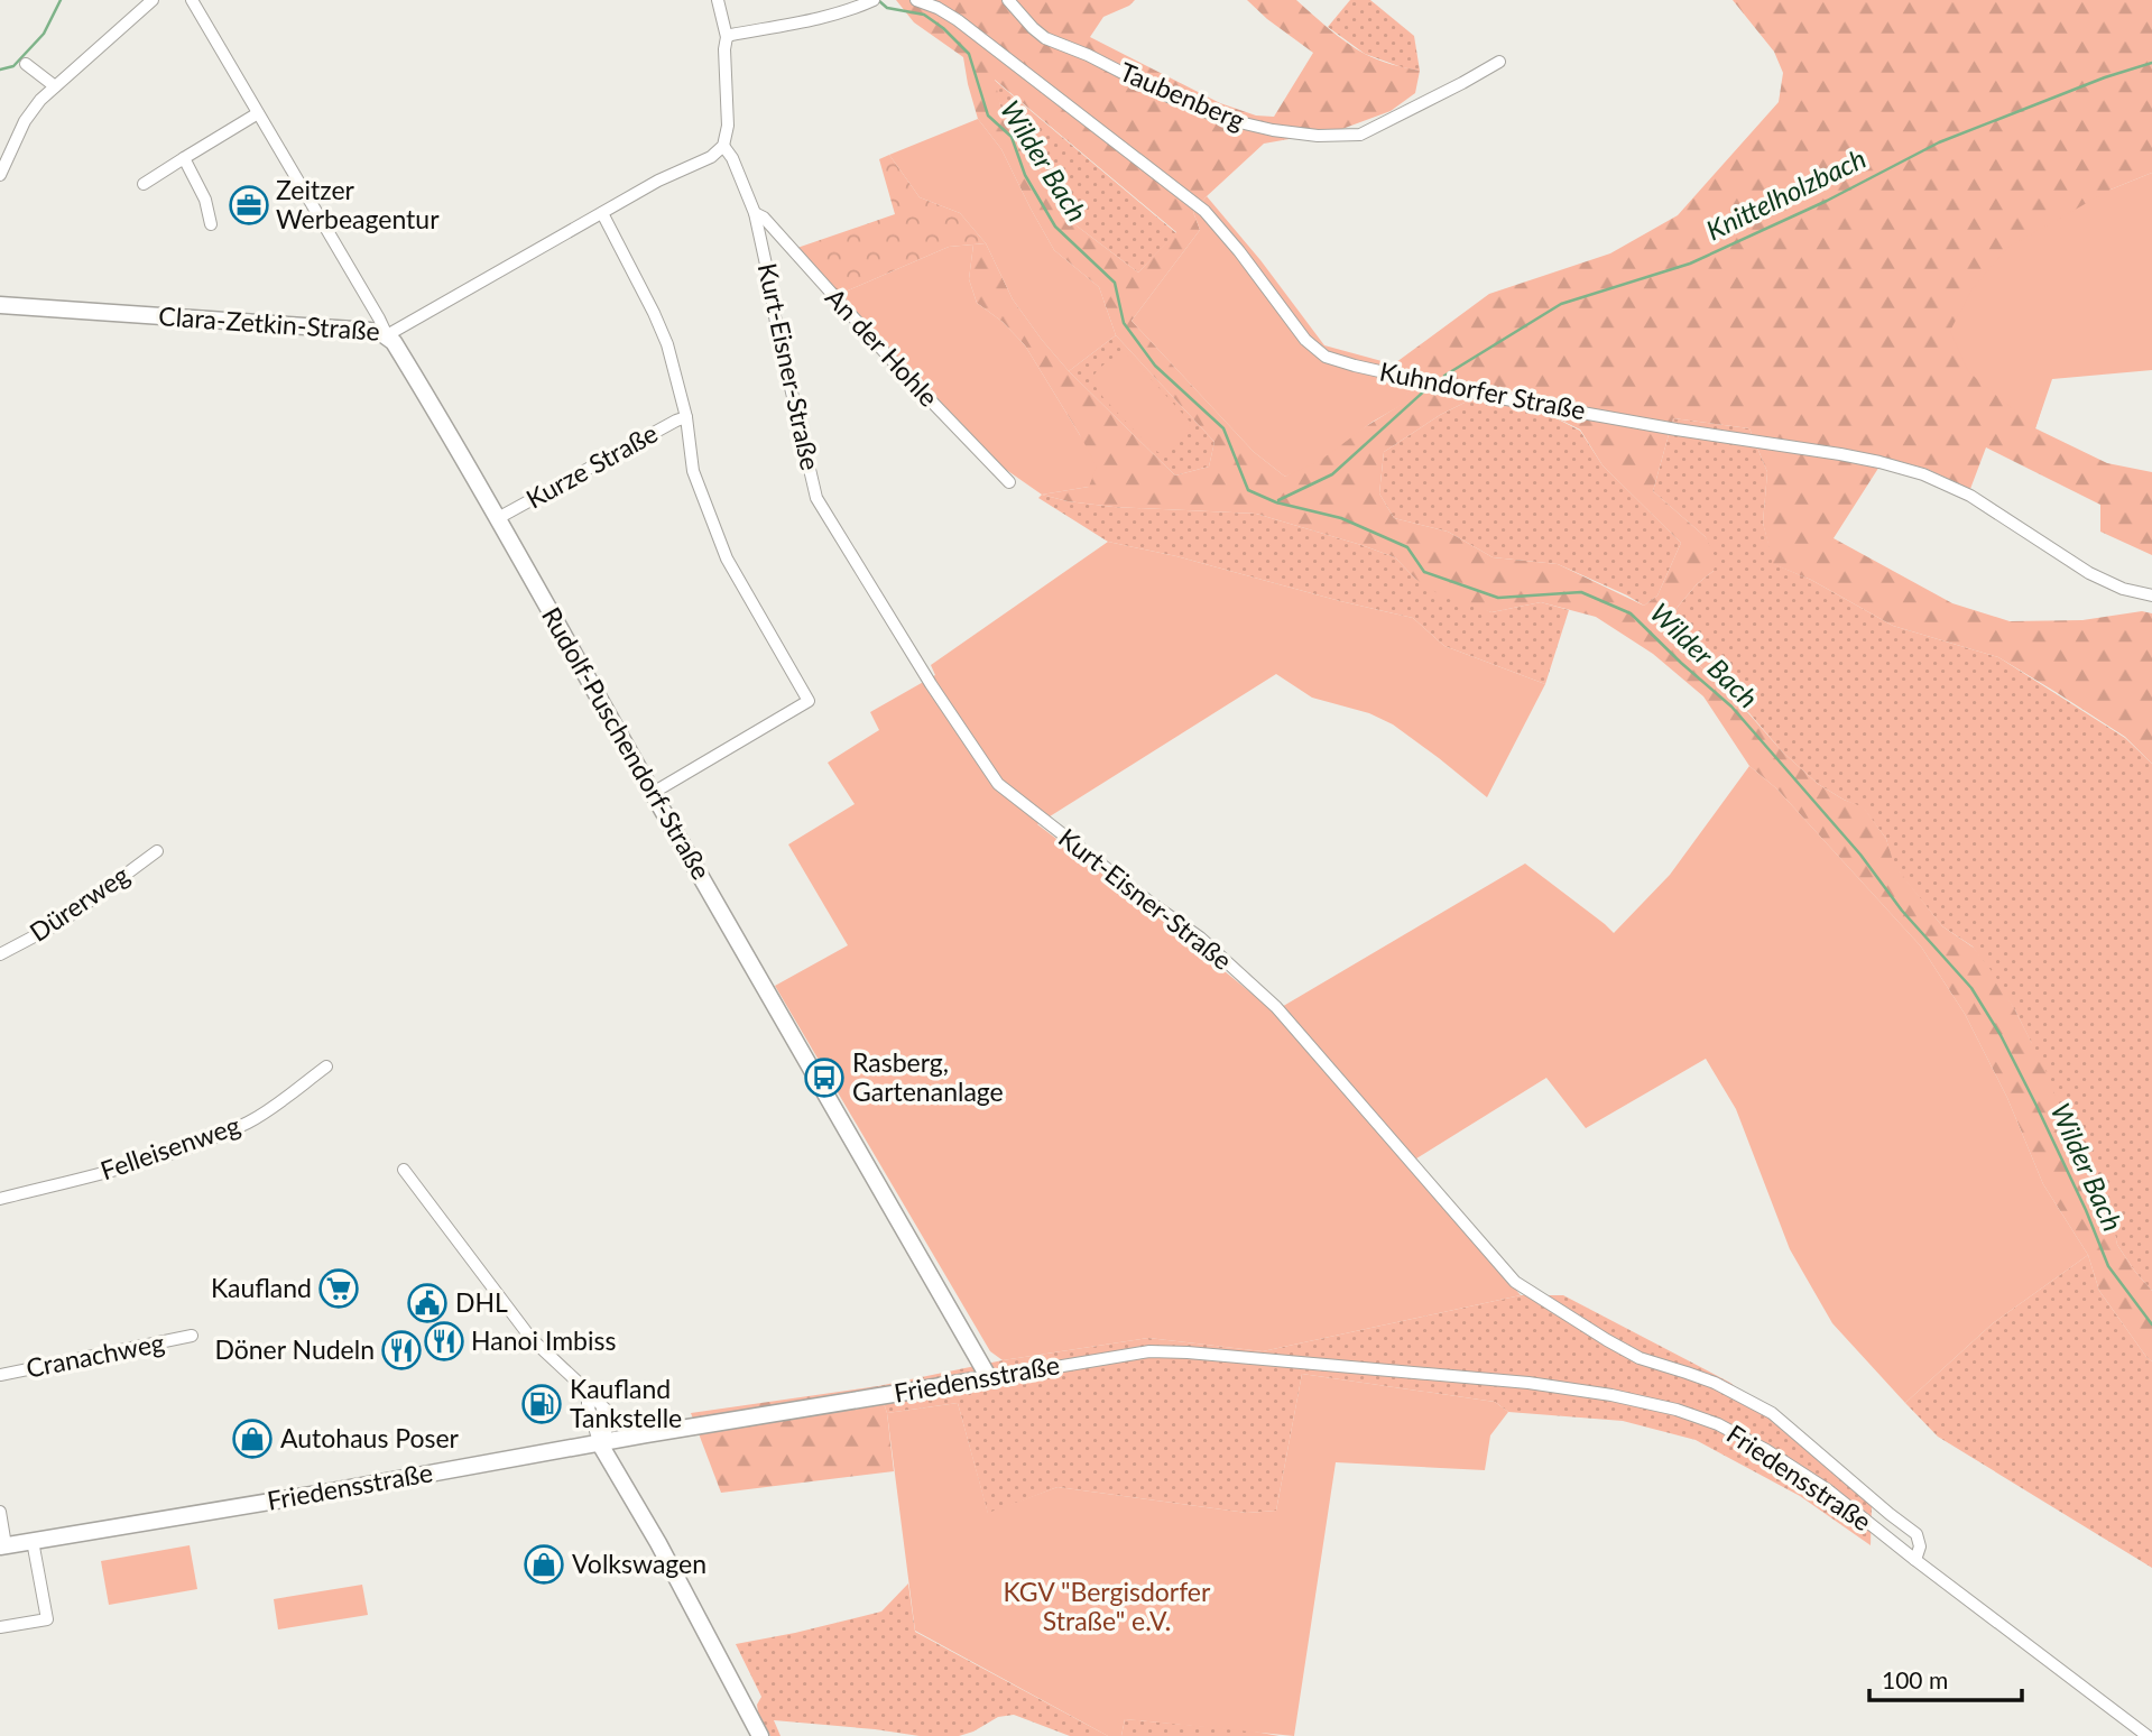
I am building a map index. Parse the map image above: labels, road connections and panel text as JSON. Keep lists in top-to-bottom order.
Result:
{
  "streets": {
    "street": [
      "Taubenberg",
      "Clara-Zetkin-Straße",
      "An der Hohle",
      "Kurt-Eisner-Straße",
      "Kuhndorfer Straße",
      "Kurze Straße",
      "Rudolf-Puschendorf-Straße",
      "Dürerweg",
      "Felleisenweg",
      "Cranachweg",
      "Friedensstraße"
    ]
  },
  "crossings": [
    ["Clara-Zetkin-Straße", "Kurt-Eisner-Straße"],
    ["Clara-Zetkin-Straße", "Rudolf-Puschendorf-Straße"],
    ["An der Hohle", "Kurt-Eisner-Straße"],
    ["Kurt-Eisner-Straße", "Friedensstraße"],
    ["Kurze Straße", "Rudolf-Puschendorf-Straße"],
    ["Rudolf-Puschendorf-Straße", "Friedensstraße"]
  ],
  "water": ["Wilder Bach", "Knittelholzbach"],
  "parks": ["KGV \"Bergisdorfer Straße\" e.V."],
  "places": {
    "office": ["Zeitzer Werbeagentur"],
    "bus stop": ["Rasberg, Gartenanlage"],
    "supermarket": ["Kaufland"],
    "public building": ["DHL"],
    "restaurant": ["Hanoi Imbiss", "Döner Nudeln"],
    "fuel station": ["Kaufland Tankstelle"],
    "shop": ["Autohaus Poser", "Volkswagen"]
  },
  "scale_bar": "100 m"
}
